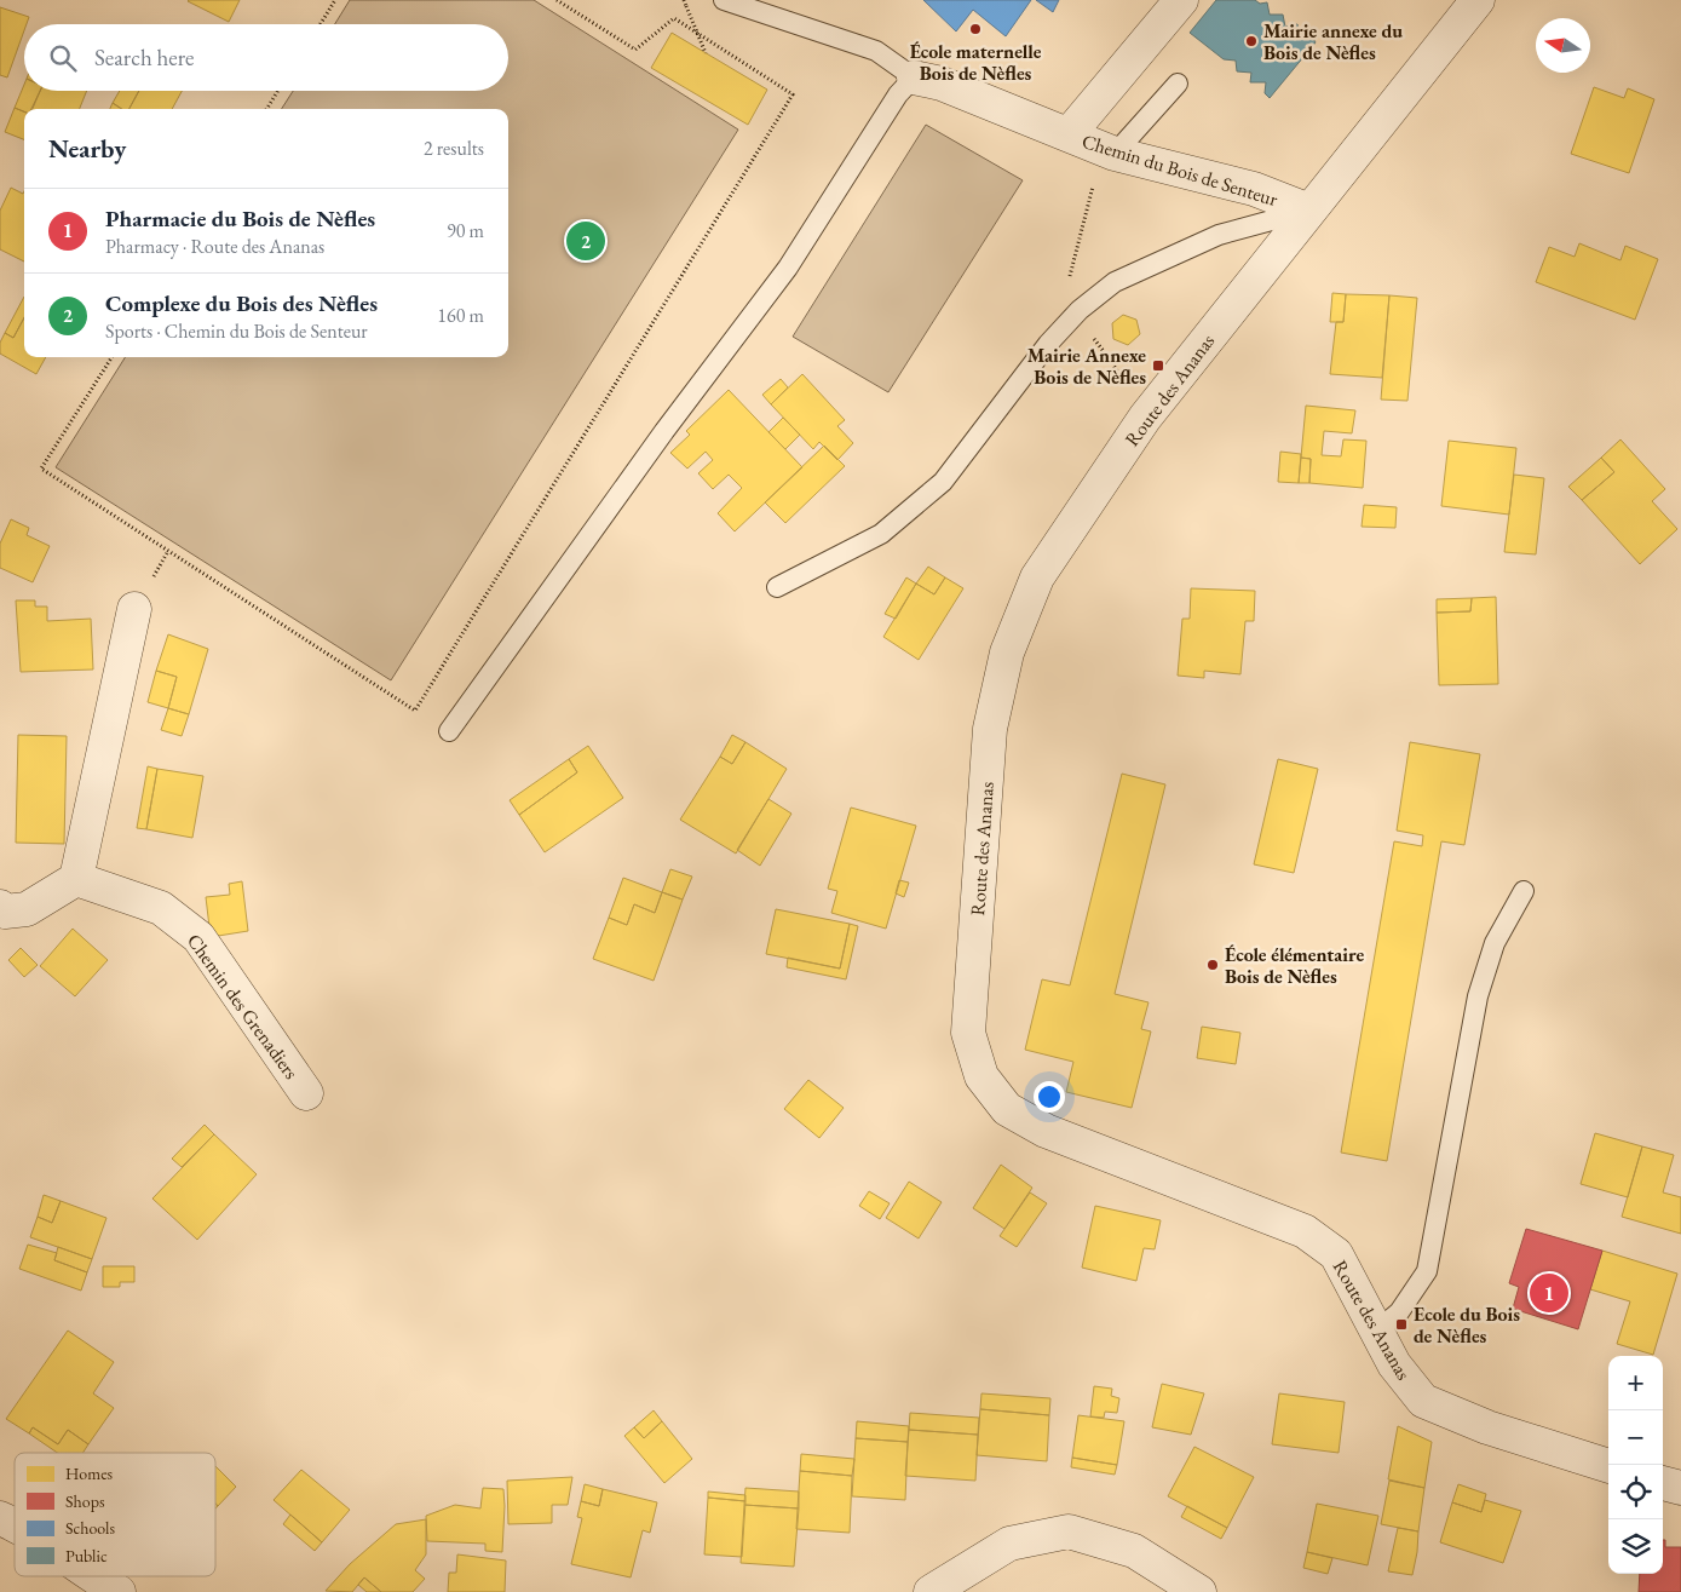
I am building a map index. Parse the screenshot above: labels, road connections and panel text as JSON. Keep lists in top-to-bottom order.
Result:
{
  "streets": {
    "street": ["Chemin du Bois de Senteur", "Route des Ananas", "Chemin des Grenadiers"]
  },
  "crossings": [
    ["Chemin du Bois de Senteur", "Route des Ananas"]
  ],
  "places": {
    "other": ["École maternelle Bois de Nèfles", "Mairie annexe du Bois de Nèfles", "École élémentaire Bois de Nèfles"],
    "transit": ["Mairie Annexe Bois de Nèfles", "Ecole du Bois de Nèfles"]
  },
  "legend": [
    "Homes",
    "Shops",
    "Schools",
    "Public"
  ],
  "north": "left",
  "page": {
    "search": "Search here",
    "heading": ["Nearby", "2 results"],
    "list": [
      {
        "mark": "1",
        "name": "Pharmacie du Bois de Nèfles",
        "note": "Pharmacy · Route des Ananas",
        "value": "90 m"
      },
      {
        "mark": "2",
        "name": "Complexe du Bois des Nèfles",
        "note": "Sports · Chemin du Bois de Senteur",
        "value": "160 m"
      }
    ],
    "pins": ["2", "1"],
    "map_buttons": ["+", "−"]
  }
}
